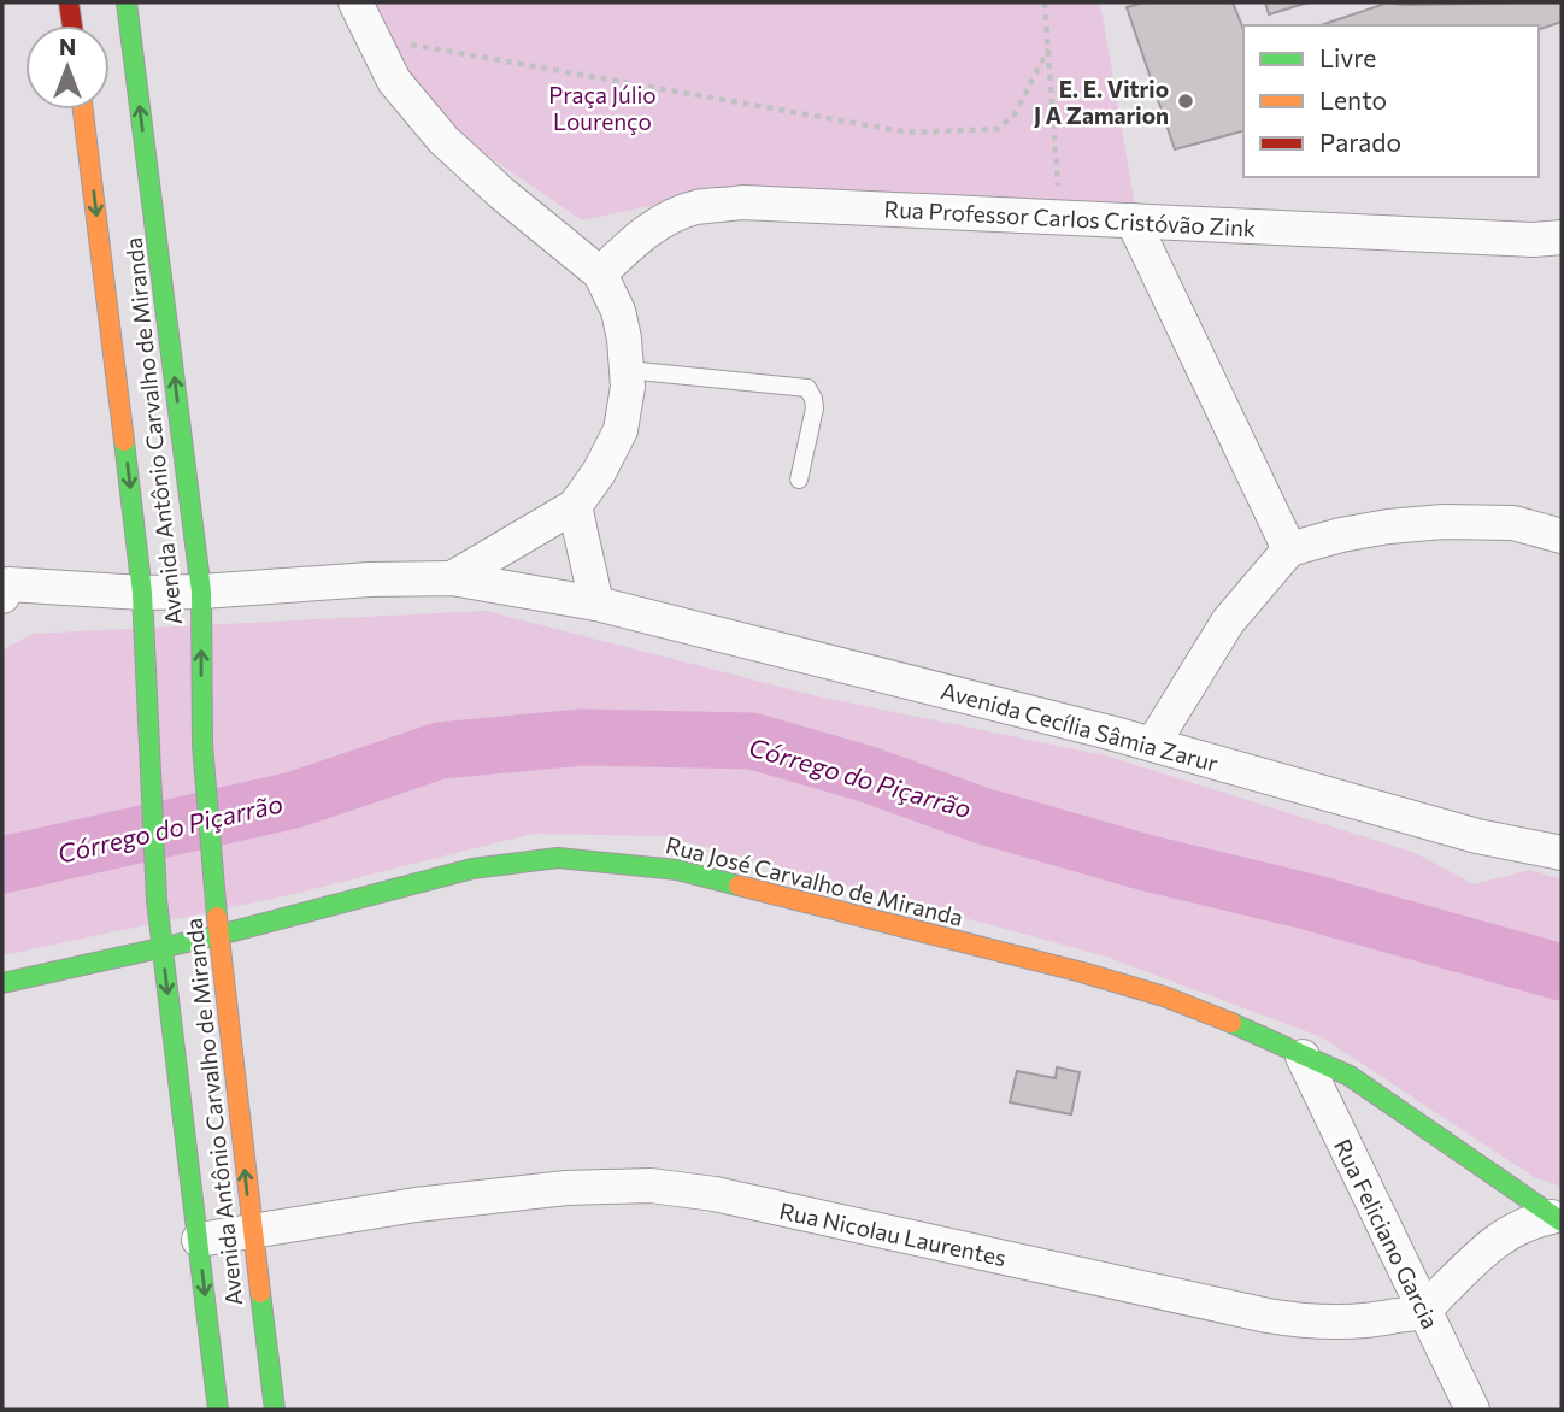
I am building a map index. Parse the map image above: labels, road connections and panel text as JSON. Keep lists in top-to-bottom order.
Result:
{
  "streets": {
    "street": [
      "Rua Professor Carlos Cristóvão Zink",
      "Avenida Antônio Carvalho de Miranda",
      "Avenida Cecília Sâmia Zarur",
      "Rua José Carvalho de Miranda",
      "Rua Nicolau Laurentes",
      "Rua Feliciano Garcia"
    ]
  },
  "crossings": [
    ["Avenida Antônio Carvalho de Miranda", "Avenida Cecília Sâmia Zarur"],
    ["Avenida Antônio Carvalho de Miranda", "Rua José Carvalho de Miranda"],
    ["Avenida Antônio Carvalho de Miranda", "Rua Nicolau Laurentes"],
    ["Rua José Carvalho de Miranda", "Rua Feliciano Garcia"],
    ["Rua Nicolau Laurentes", "Rua Feliciano Garcia"]
  ],
  "water": ["Córrego do Piçarrão"],
  "parks": ["Praça Júlio Lourenço"],
  "places": ["E. E. Vitrio J A Zamarion"],
  "legend": ["Livre", "Lento", "Parado"],
  "north": "top"
}
